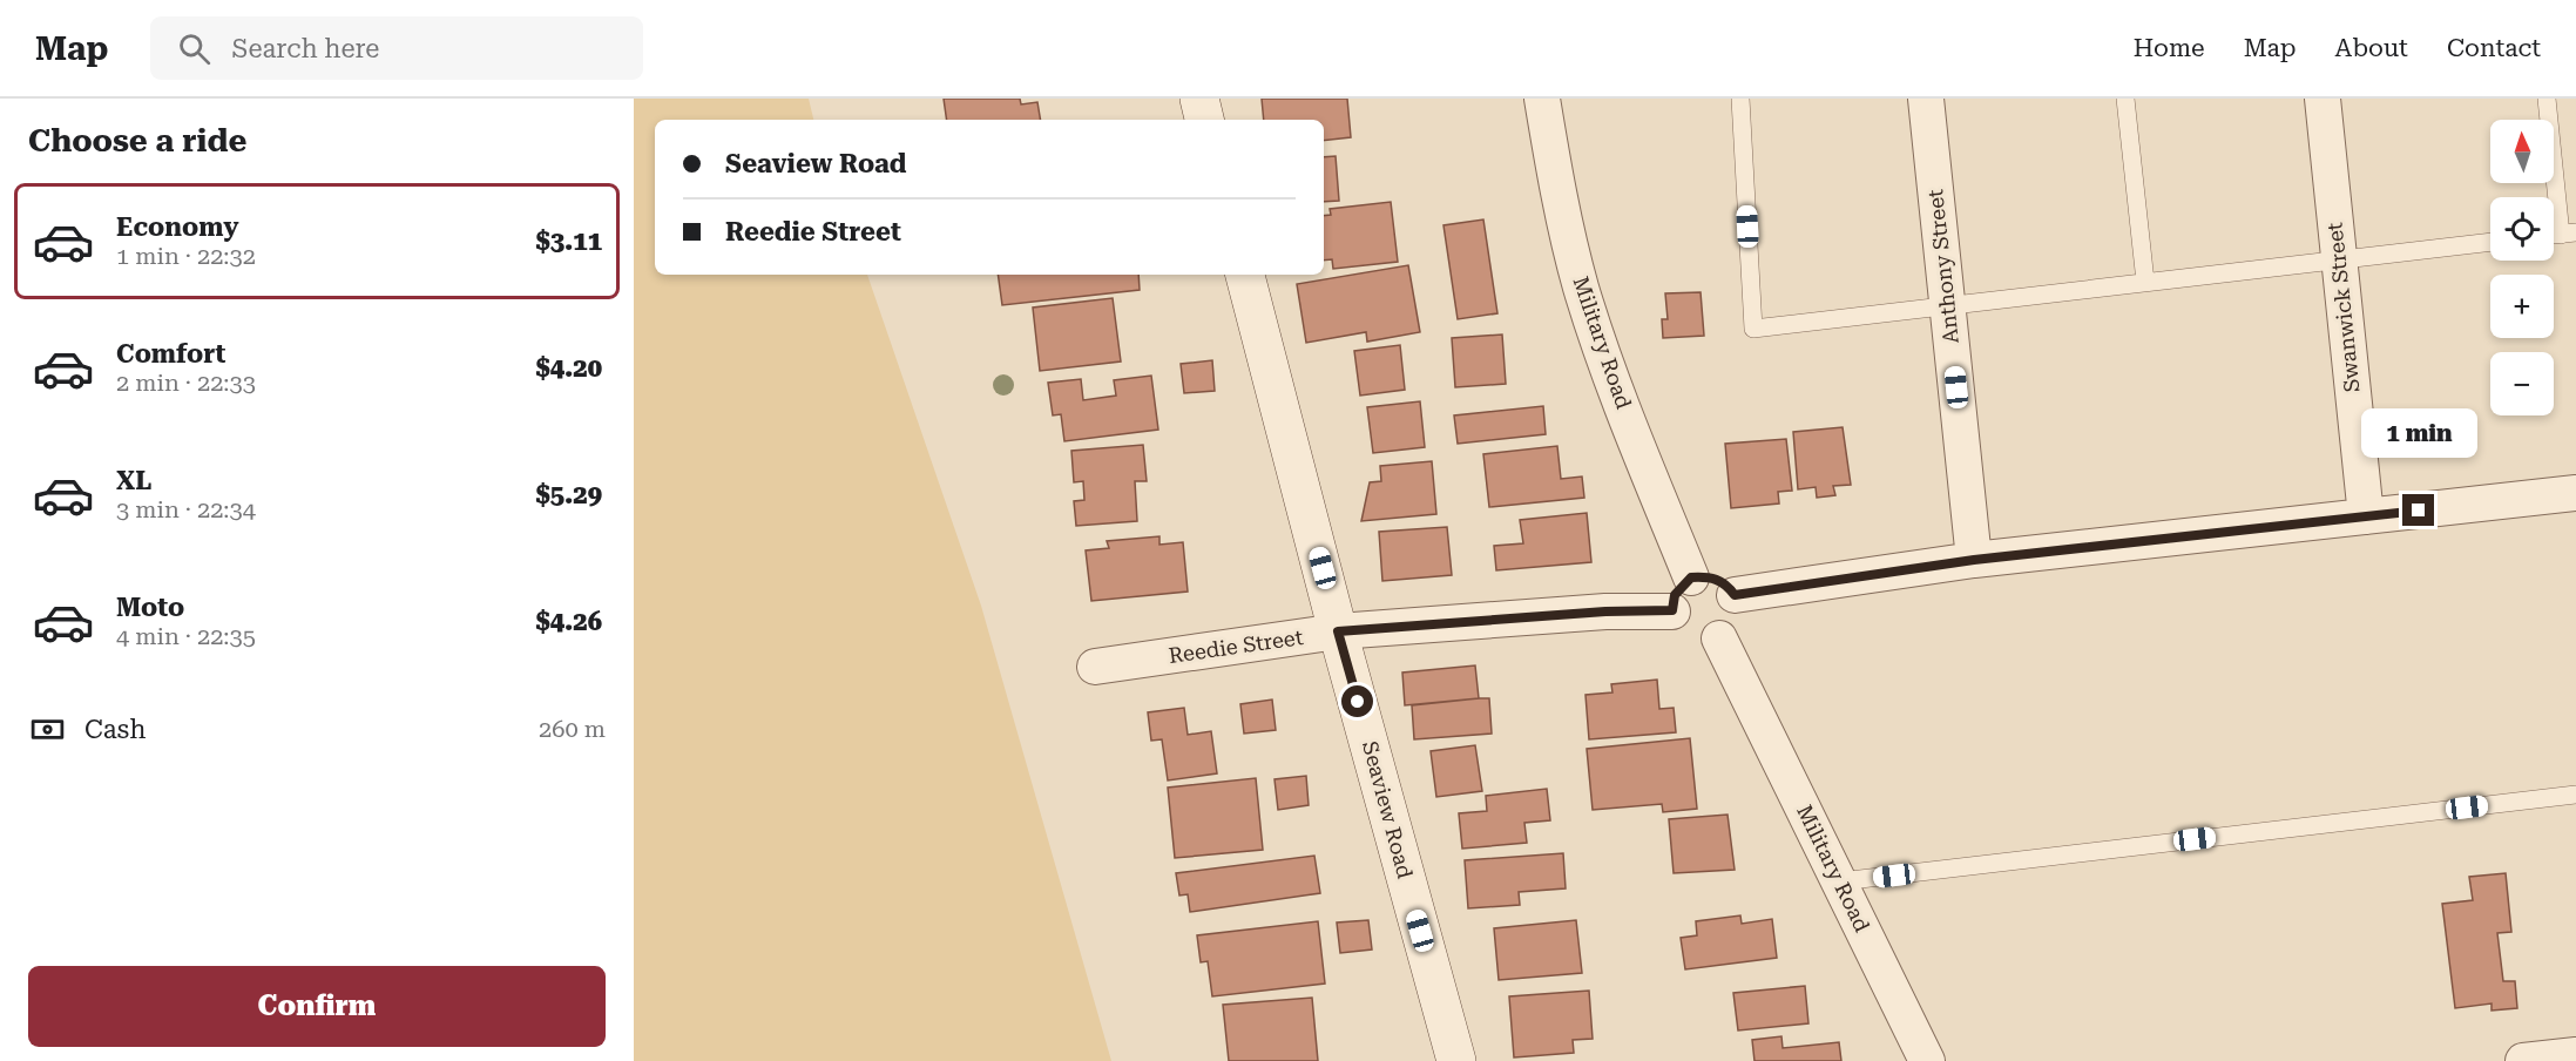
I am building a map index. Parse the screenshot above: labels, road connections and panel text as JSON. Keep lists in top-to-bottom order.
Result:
{
  "streets": {
    "main road": ["Seaview Road"],
    "street": [
      "Anthony Street",
      "Swanwick Street",
      "Military Road",
      "Reedie Street"
    ]
  },
  "crossings": [
    ["Military Road", "Reedie Street"],
    ["Reedie Street", "Seaview Road"]
  ],
  "north": "top",
  "page": {
    "header": "Map",
    "search": "Search here",
    "nav": [
      "Home",
      "Map",
      "About",
      "Contact"
    ],
    "heading": "Choose a ride",
    "map_buttons": ["+", "−"],
    "banner": ["Seaview Road", "Reedie Street"],
    "list": [
      {
        "name": "Economy",
        "note": "1 min · 22:32",
        "value": "$3.11"
      },
      {
        "name": "Comfort",
        "note": "2 min · 22:33",
        "value": "$4.20"
      },
      {
        "name": "XL",
        "note": "3 min · 22:34",
        "value": "$5.29"
      },
      {
        "name": "Moto",
        "note": "4 min · 22:35",
        "value": "$4.26"
      }
    ],
    "bubble": "1 min",
    "pay": ["Cash", "260 m"],
    "buttons": "Confirm"
  }
}
